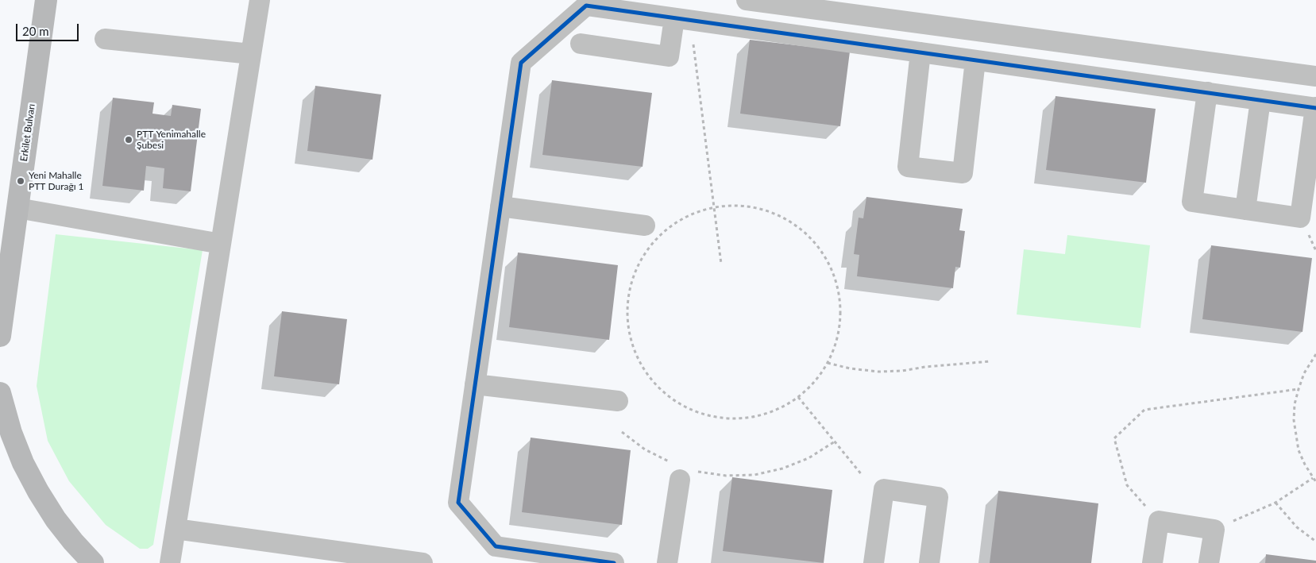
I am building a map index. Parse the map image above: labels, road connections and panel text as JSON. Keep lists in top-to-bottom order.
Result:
{
  "streets": {
    "main road": ["Erkilet Bulvarı"]
  },
  "places": ["PTT Yenimahalle Şubesi", "Yeni Mahalle PTT Durağı 1"],
  "scale_bar": "20 m"
}
